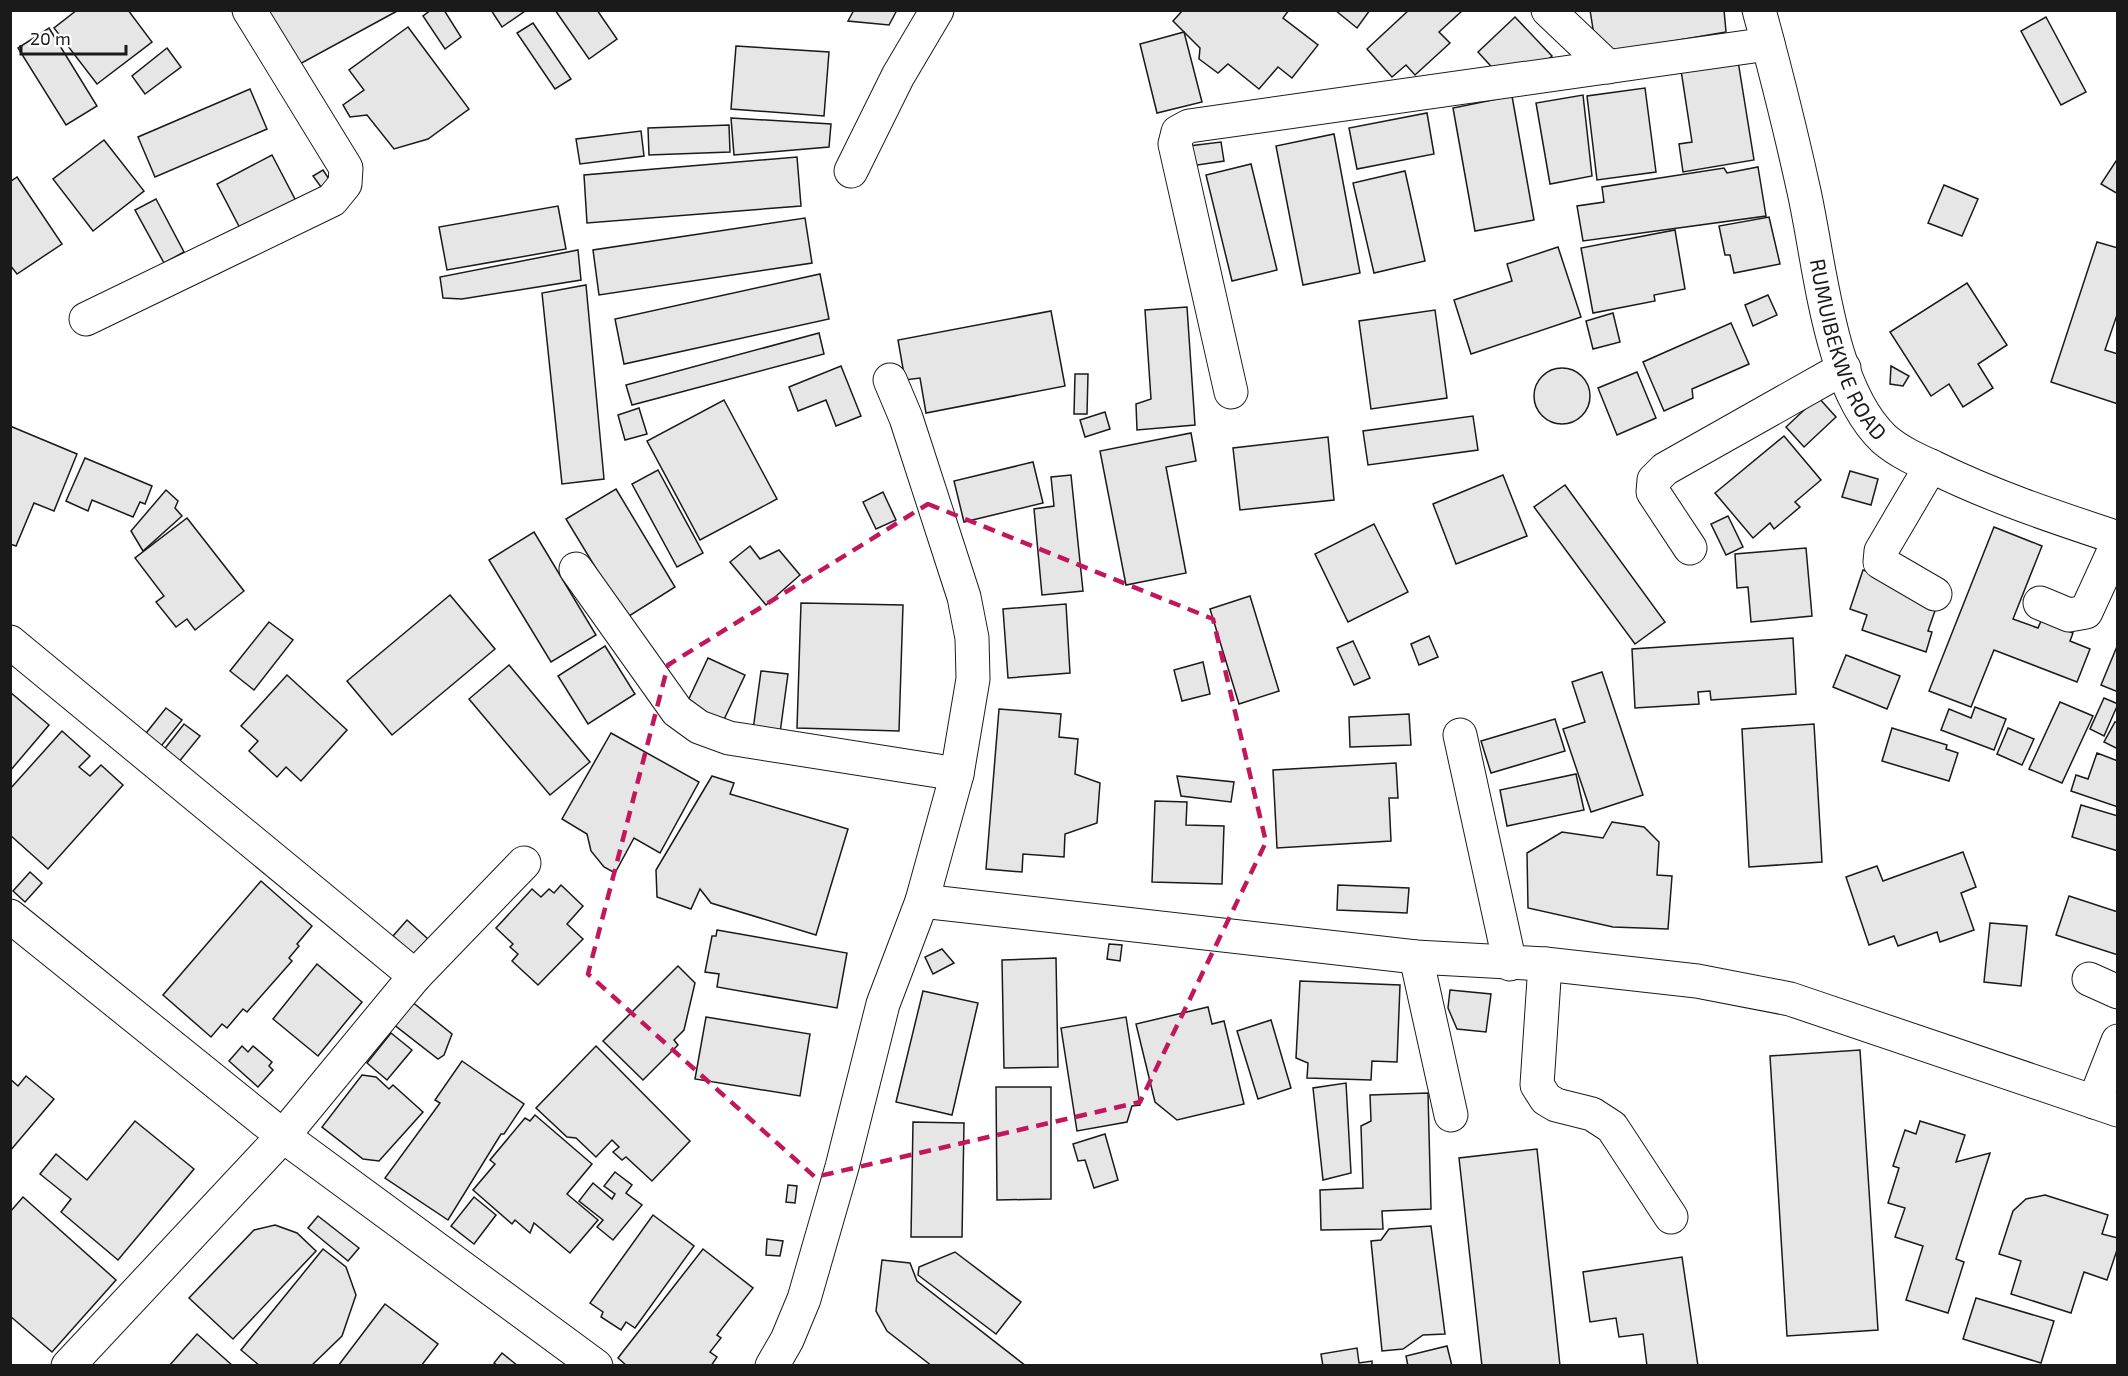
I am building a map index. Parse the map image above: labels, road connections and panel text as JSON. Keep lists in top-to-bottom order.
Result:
{
  "streets": {
    "street": ["RUMUIBEKWE ROAD"]
  },
  "scale_bar": "20 m"
}
